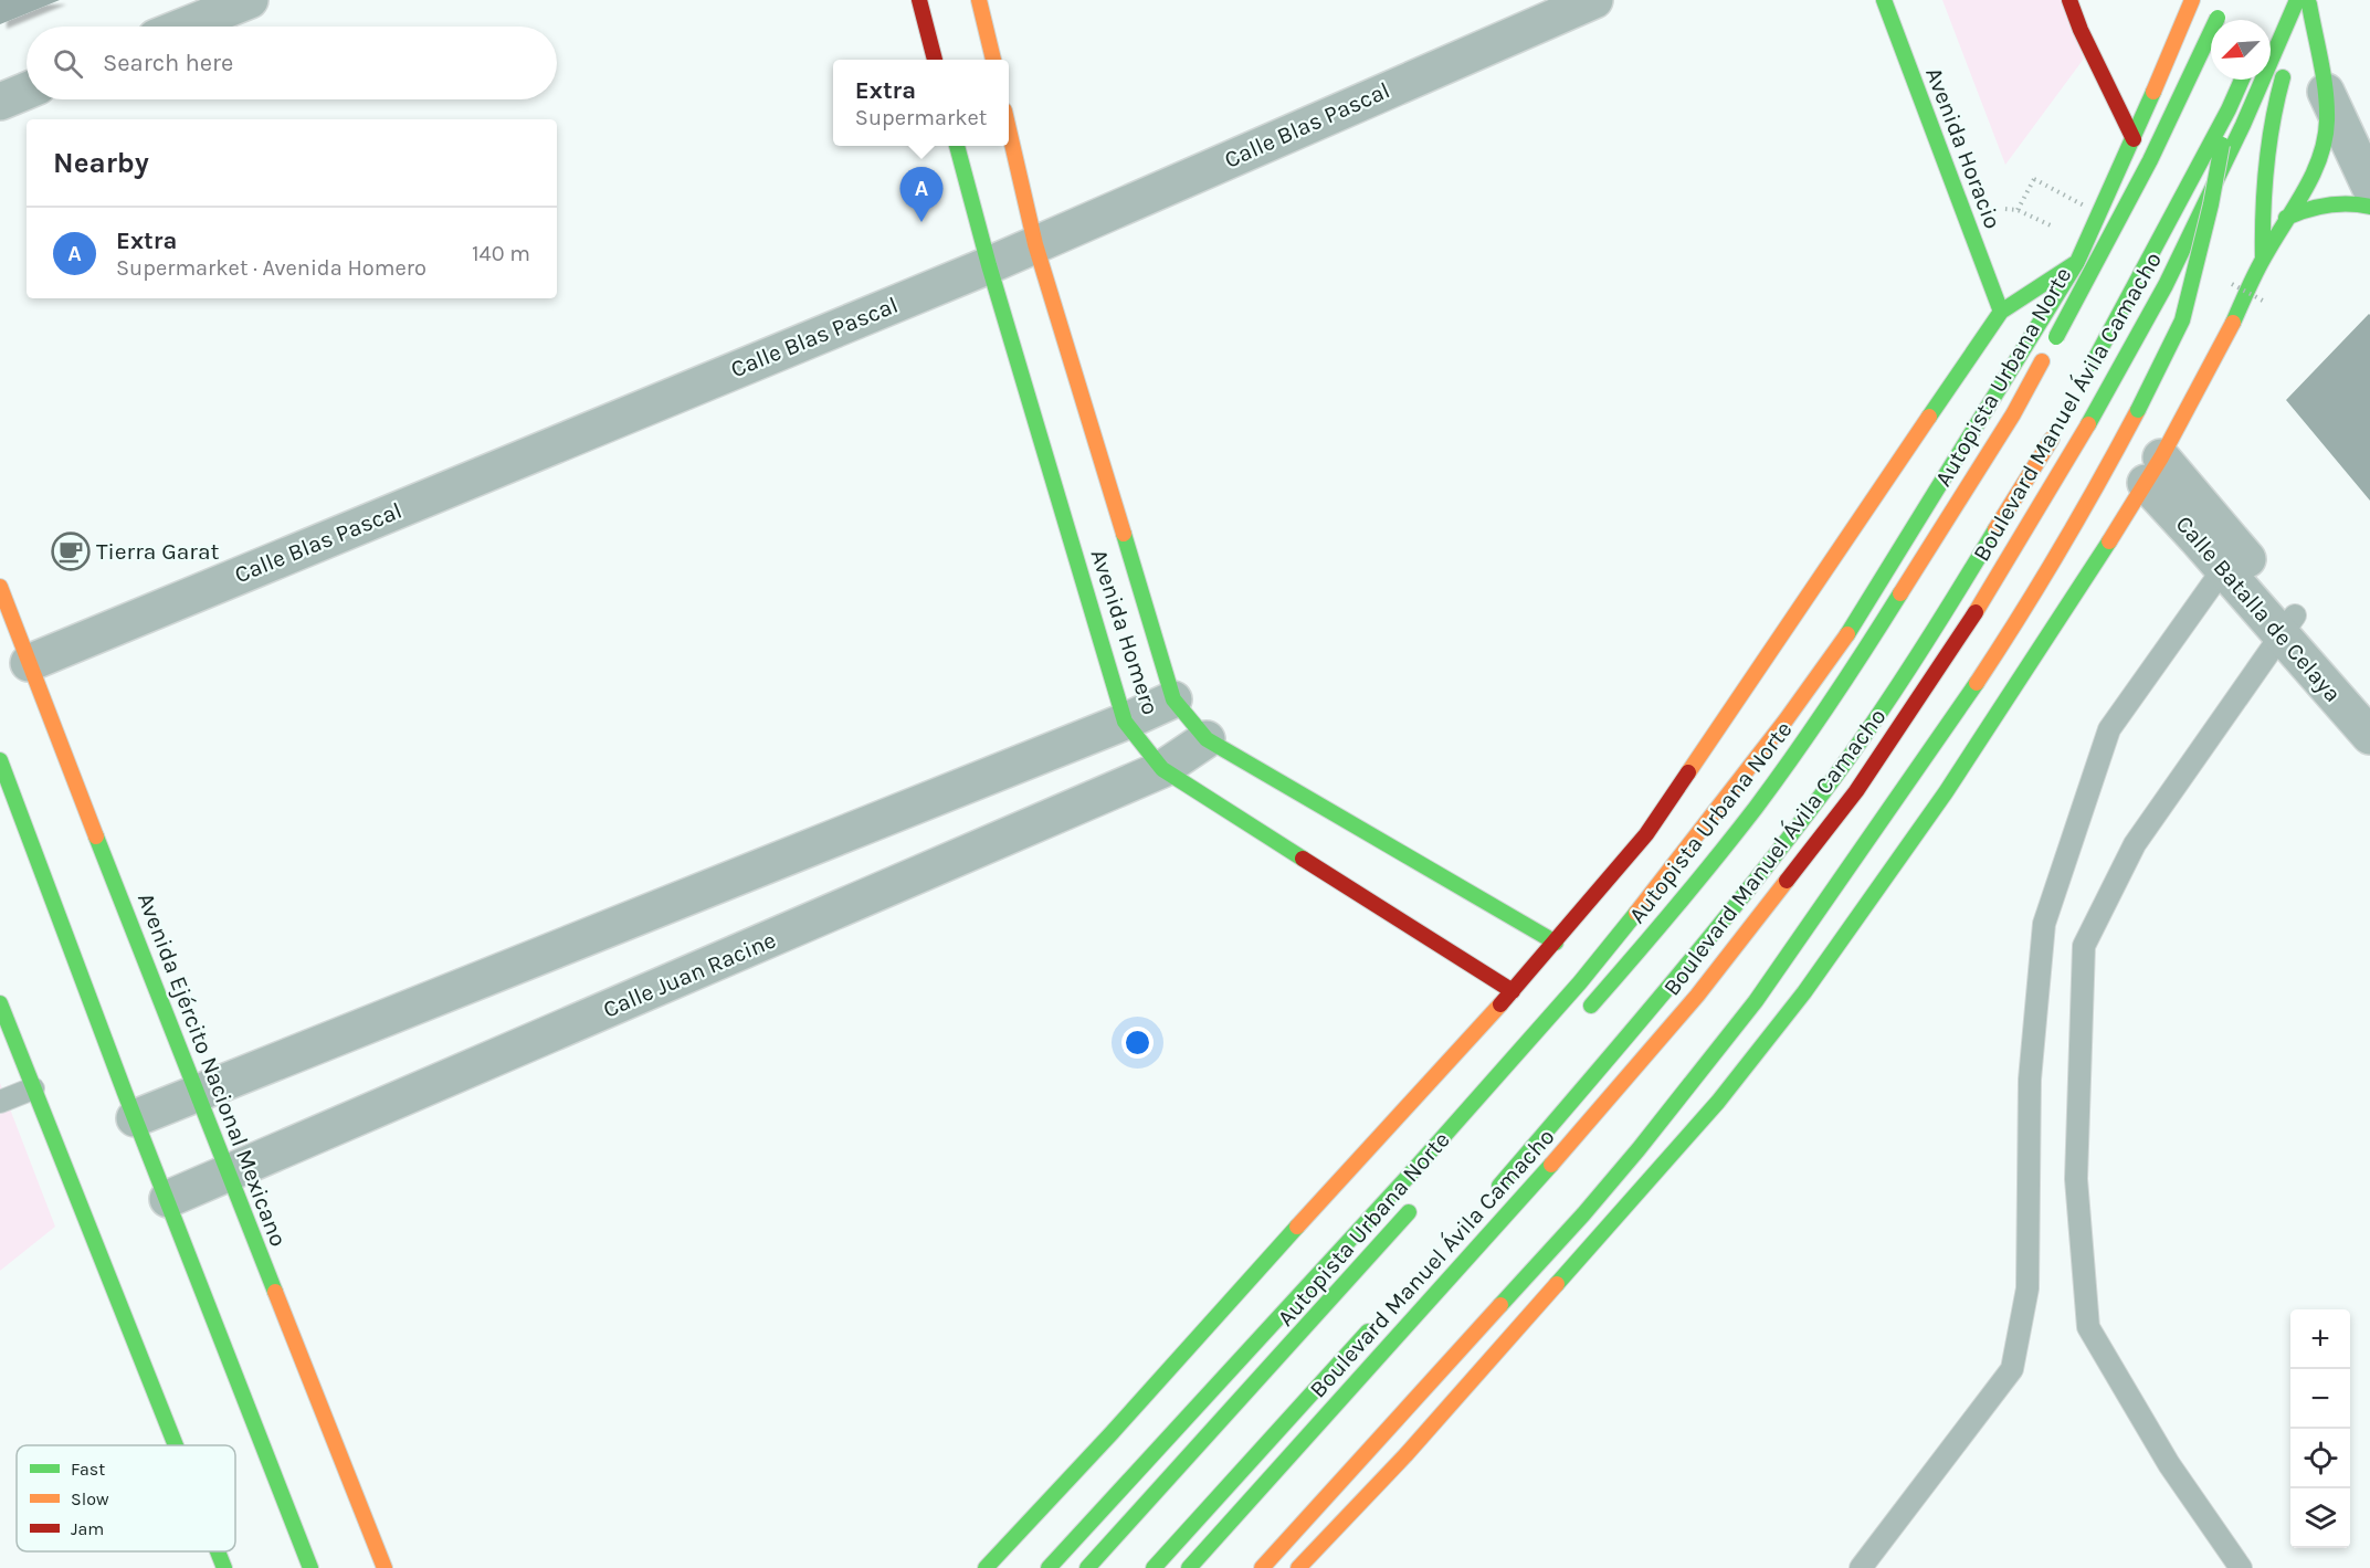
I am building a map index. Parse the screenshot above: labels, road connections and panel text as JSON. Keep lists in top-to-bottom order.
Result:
{
  "streets": {
    "main road": [
      "Avenida Horacio",
      "Autopista Urbana Norte",
      "Boulevard Manuel Ávila Camacho",
      "Avenida Homero",
      "Avenida Ejército Nacional Mexicano"
    ],
    "street": ["Calle Blas Pascal", "Calle Batalla de Celaya", "Calle Juan Racine"]
  },
  "crossings": [
    ["Calle Blas Pascal", "Avenida Homero"],
    ["Calle Blas Pascal", "Avenida Ejército Nacional Mexicano"],
    ["Avenida Homero", "Calle Juan Racine"],
    ["Calle Juan Racine", "Avenida Ejército Nacional Mexicano"]
  ],
  "places": {
    "cafe": ["Tierra Garat"]
  },
  "legend": ["Fast", "Slow", "Jam"],
  "north": "bottom left",
  "page": {
    "search": "Search here",
    "popup": ["Extra", "Supermarket"],
    "heading": "Nearby",
    "pins": "A",
    "list": [
      {
        "mark": "A",
        "name": "Extra",
        "note": "Supermarket · Avenida Homero",
        "value": "140 m"
      }
    ],
    "map_buttons": ["+", "−"]
  }
}
